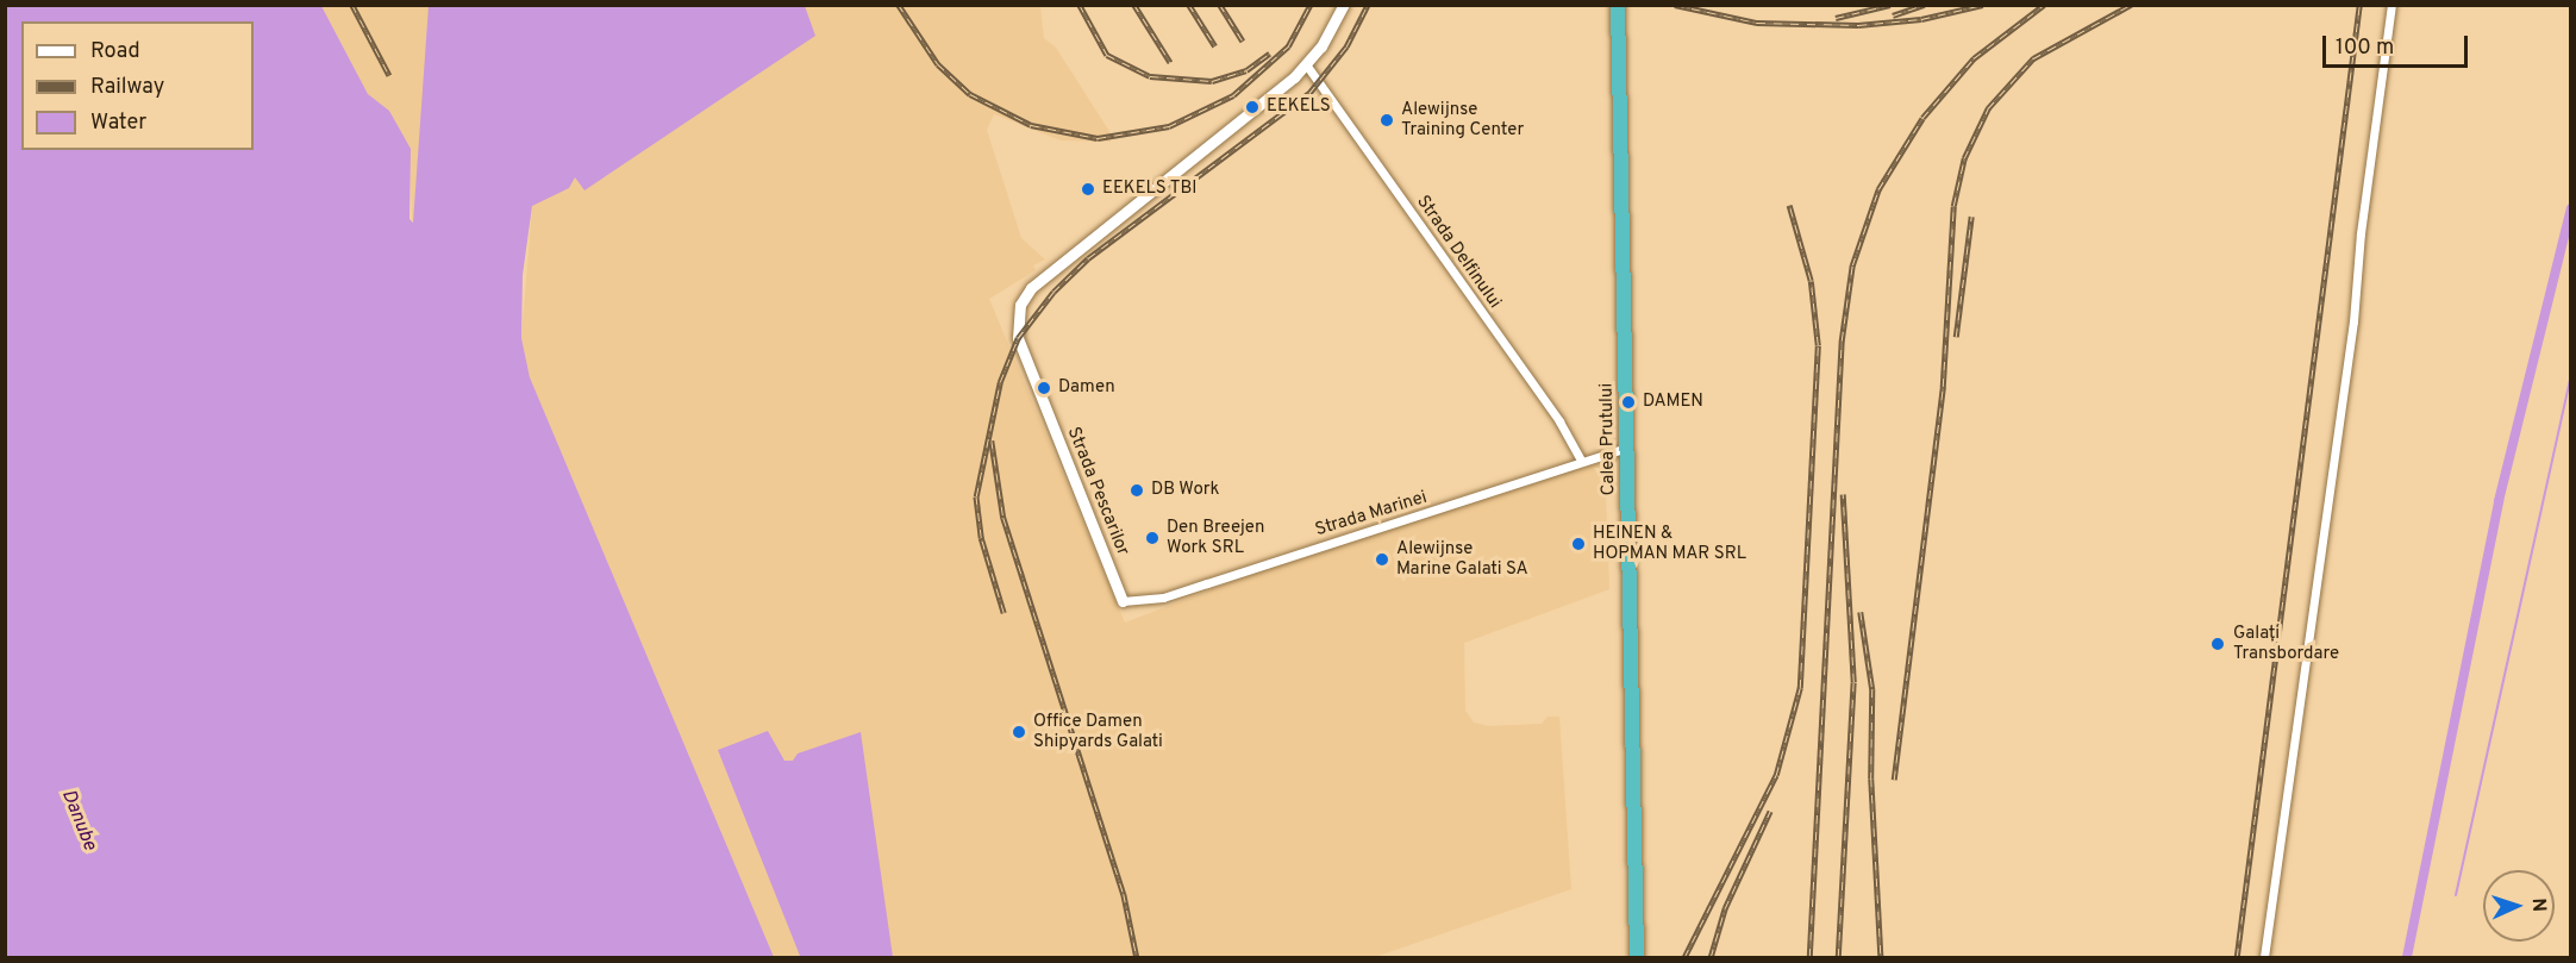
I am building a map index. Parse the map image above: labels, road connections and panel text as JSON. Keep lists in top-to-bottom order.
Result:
{
  "streets": {
    "highway": ["Calea Prutului"],
    "street": ["Strada Delfinului", "Strada Pescarilor", "Strada Marinei"]
  },
  "crossings": [
    ["Strada Delfinului", "Strada Pescarilor"],
    ["Strada Delfinului", "Strada Marinei"],
    ["Calea Prutului", "Strada Marinei"],
    ["Strada Pescarilor", "Strada Marinei"]
  ],
  "water": ["Danube"],
  "places": [
    "EEKELS",
    "Alewijnse Training Center",
    "EEKELS TBI",
    "Damen",
    "DAMEN",
    "DB Work",
    "Den Breejen Work SRL",
    "HEINEN & HOPMAN MAR SRL",
    "Alewijnse Marine Galati SA",
    "Galați Transbordare",
    "Office Damen Shipyards Galati"
  ],
  "legend": ["Road", "Railway", "Water"],
  "scale_bar": "100 m",
  "north": "right"
}
